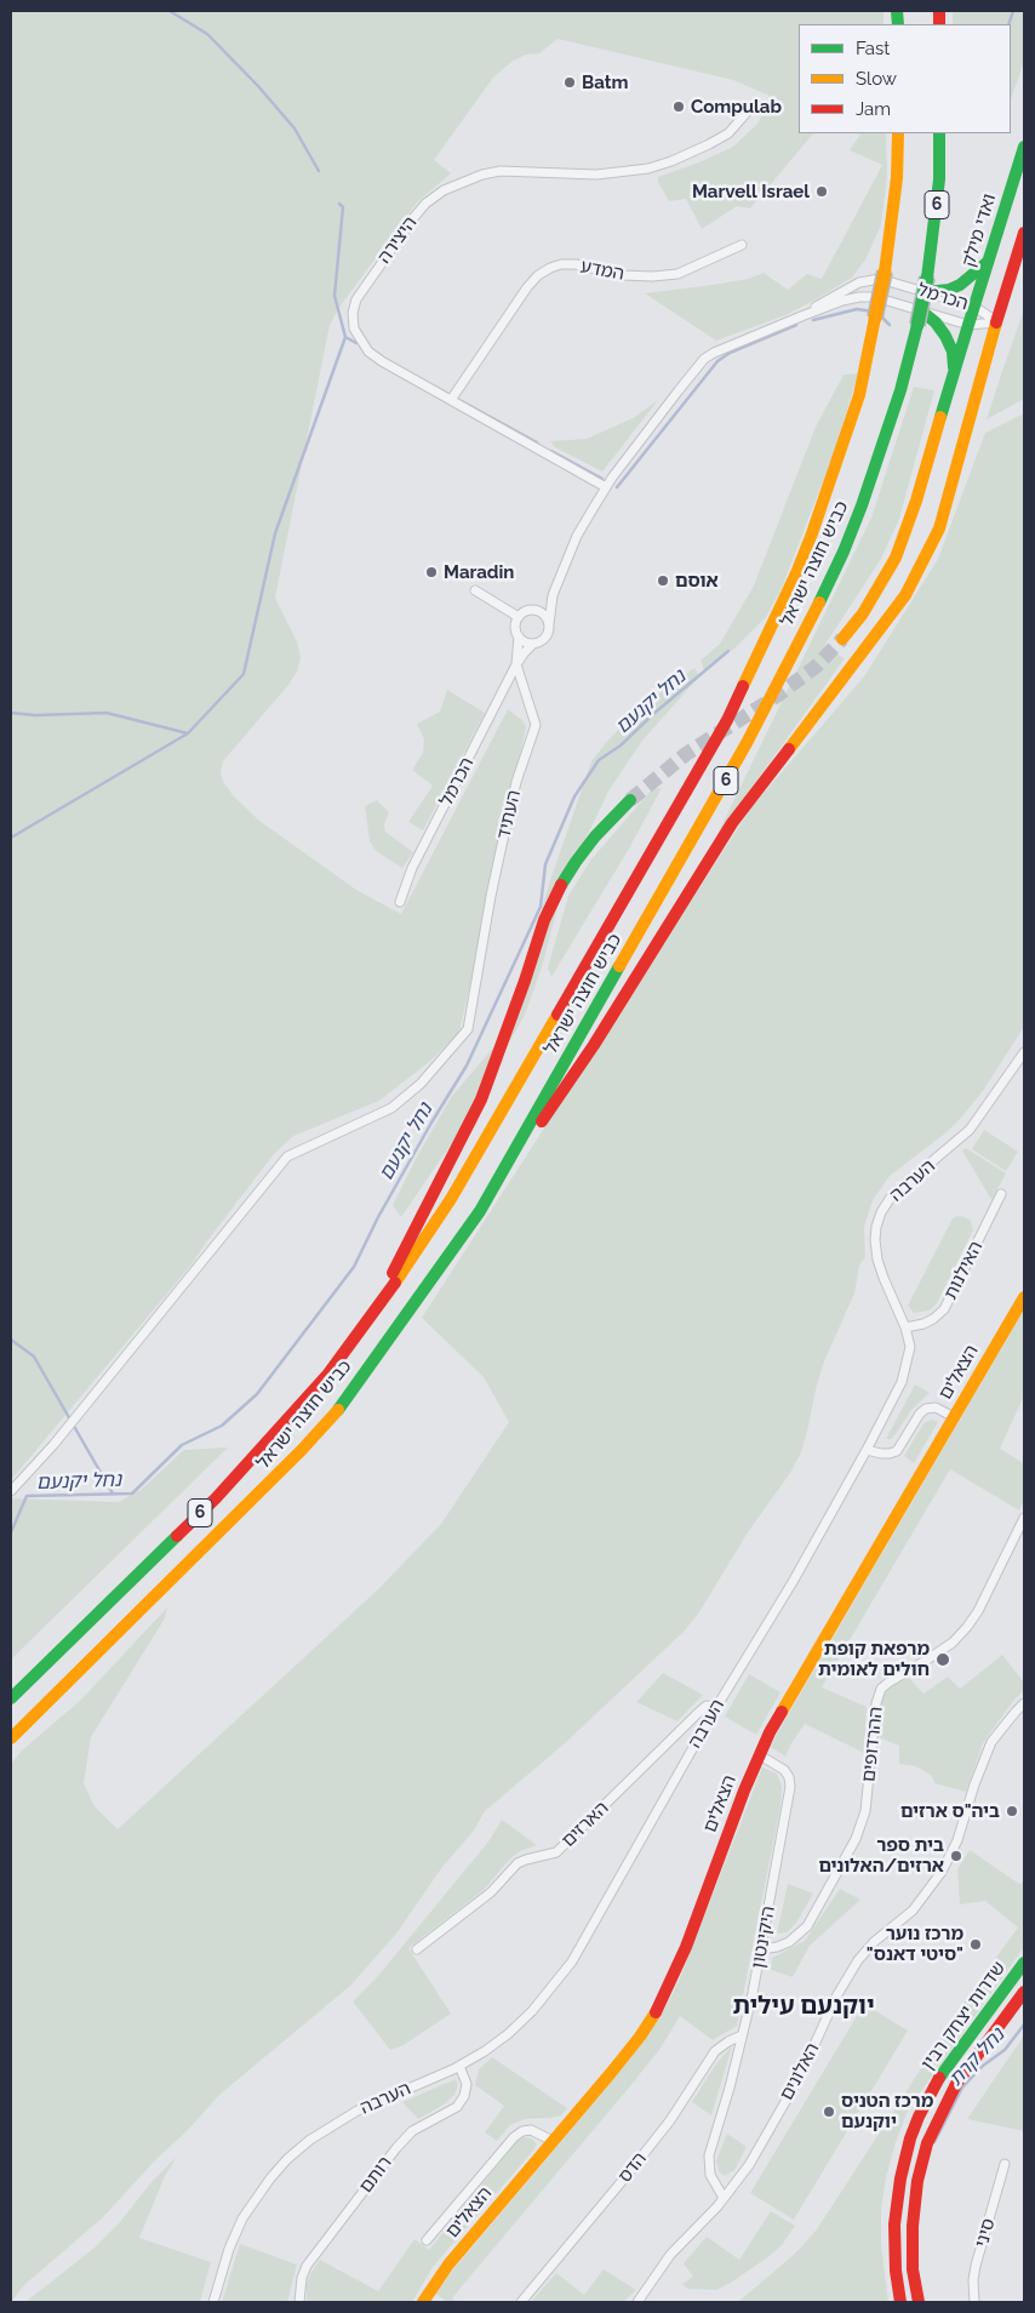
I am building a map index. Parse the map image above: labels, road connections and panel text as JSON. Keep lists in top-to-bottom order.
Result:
{
  "streets": {
    "main road": [
      "6",
      "ואדי מילק",
      "כביש חוצה ישראל",
      "הצאלים",
      "שדרות יצחק רבין"
    ],
    "street": [
      "היצירה",
      "המדע",
      "הכרמל",
      "העתיד",
      "הערבה",
      "האילנות",
      "ההרדופים",
      "הארזים",
      "היקינטון",
      "האלונים",
      "הדס",
      "רותם",
      "סיני"
    ]
  },
  "crossings": [
    ["ואדי מילק", "הכרמל"],
    ["היצירה", "המדע"],
    ["היצירה", "הכרמל"],
    ["הכרמל", "כביש חוצה ישראל"],
    ["הכרמל", "העתיד"],
    ["הערבה", "האילנות"],
    ["הערבה", "הארזים"],
    ["הערבה", "רותם"],
    ["הצאלים", "היקינטון"],
    ["ההרדופים", "היקינטון"],
    ["היקינטון", "האלונים"],
    ["היקינטון", "הדס"]
  ],
  "districts": ["יוקנעם עילית"],
  "water": ["נחל יקנעם", "נחל קרת"],
  "places": [
    "Batm",
    "Compulab",
    "Marvell Israel",
    "Maradin",
    "אוסם",
    "מרפאת קופת חולים לאומית",
    "ביה\"ס ארזים",
    "בית ספר ארזים/האלונים",
    "מרכז נוער \"סיטי דאנס\"",
    "מרכז הטניס יוקנעם"
  ],
  "legend": ["Fast", "Slow", "Jam"]
}
